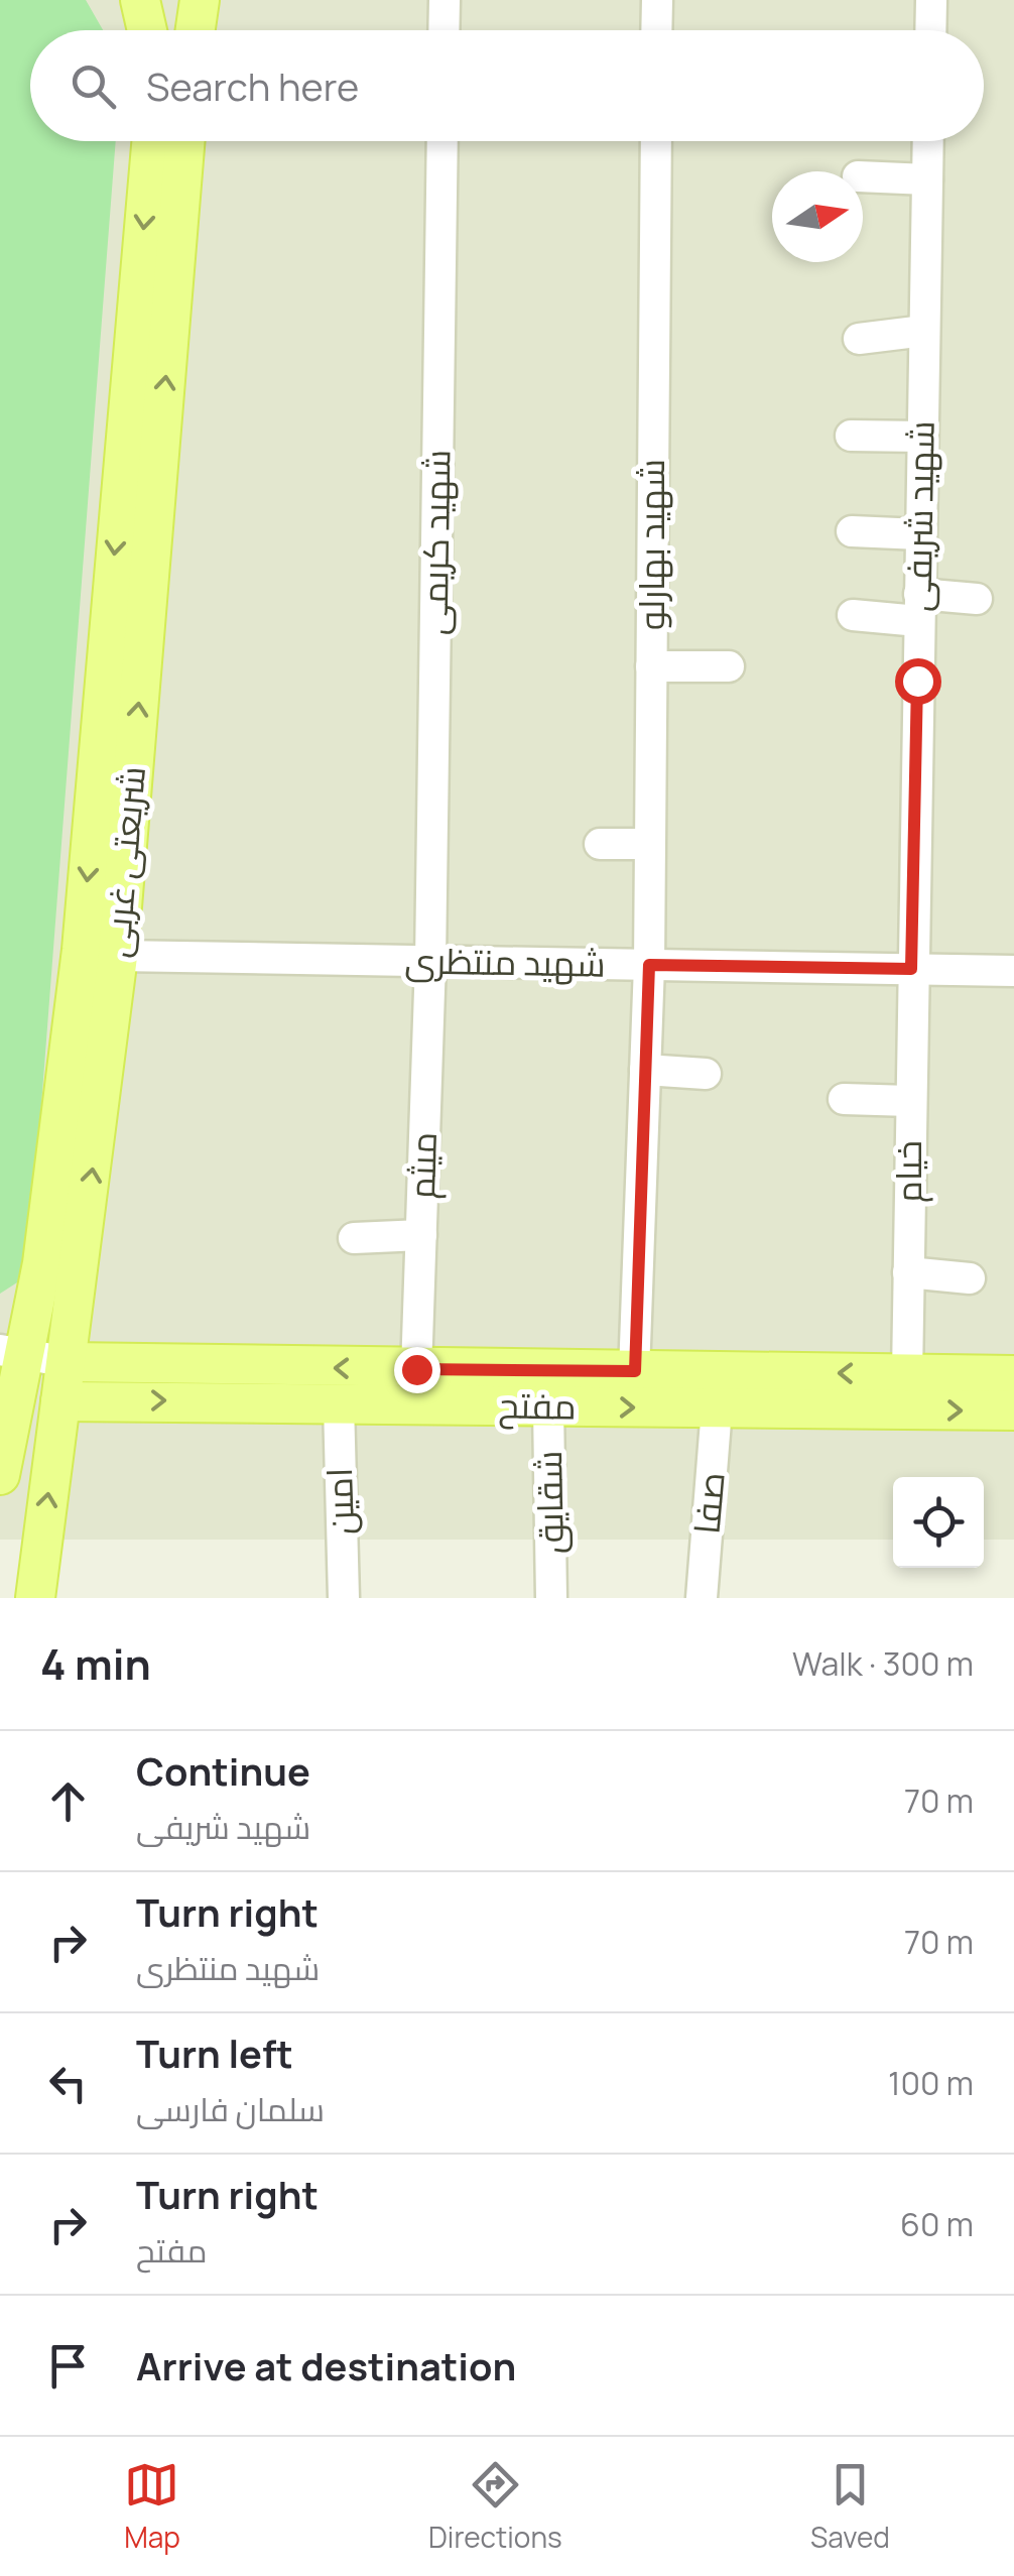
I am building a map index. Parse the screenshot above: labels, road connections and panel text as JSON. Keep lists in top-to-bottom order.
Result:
{
  "streets": {
    "main road": ["شریعتی غربی", "مفتح"],
    "street": [
      "شهید شریفی",
      "شهید کریمی",
      "شهید بهارلو",
      "شهید منتظری",
      "میثم",
      "خیام",
      "امین",
      "شقایق",
      "صفا"
    ]
  },
  "crossings": [
    ["شهید شریفی", "شهید منتظری"],
    ["شهید شریفی", "خیام"],
    ["شهید کریمی", "شهید منتظری"],
    ["شهید کریمی", "میثم"],
    ["شهید بهارلو", "شهید منتظری"],
    ["شهید بهارلو", "مفتح"],
    ["شریعتی غربی", "شهید منتظری"],
    ["شریعتی غربی", "مفتح"],
    ["شهید منتظری", "میثم"],
    ["شهید منتظری", "خیام"],
    ["میثم", "مفتح"],
    ["خیام", "مفتح"],
    ["مفتح", "امین"],
    ["مفتح", "شقایق"],
    ["مفتح", "صفا"]
  ],
  "north": "right",
  "page": {
    "search": "Search here",
    "heading": ["4 min", "Walk · 300 m"],
    "list": [
      ["Continue", "شهید شریفی", "70 m"],
      ["Turn right", "شهید منتظری", "70 m"],
      ["Turn left", "سلمان فارسی", "100 m"],
      ["Turn right", "مفتح", "60 m"],
      "Arrive at destination"
    ],
    "nav": ["Map", "Directions", "Saved"]
  }
}
